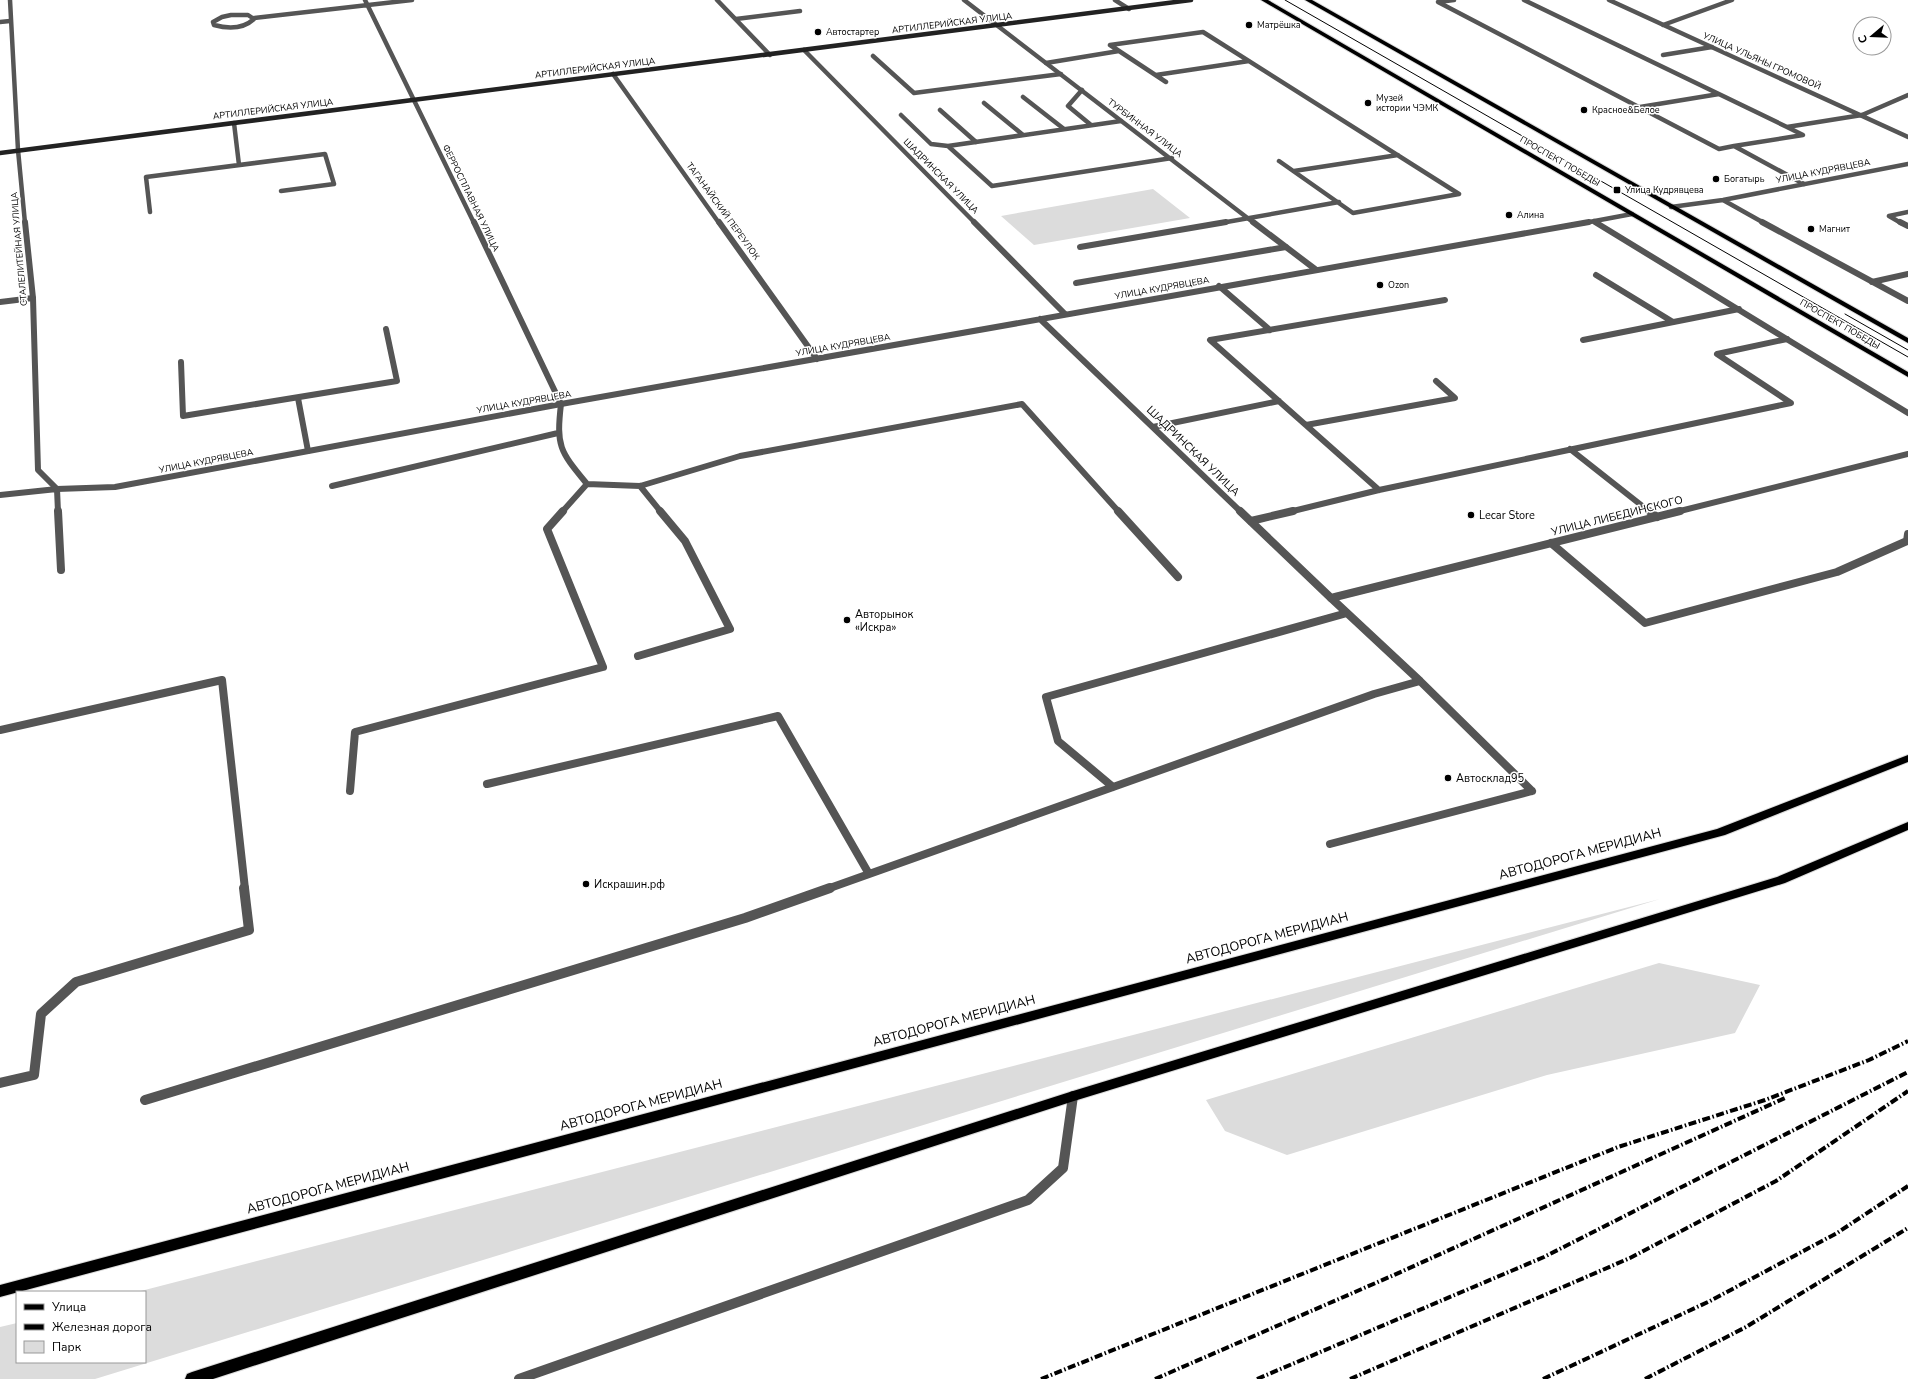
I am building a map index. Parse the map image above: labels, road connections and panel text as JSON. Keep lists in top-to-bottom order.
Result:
{
  "streets": {
    "main road": ["ПРОСПЕКТ ПОБЕДЫ", "АВТОДОРОГА МЕРИДИАН"],
    "street": [
      "АРТИЛЛЕРИЙСКАЯ УЛИЦА",
      "УЛИЦА УЛЬЯНЫ ГРОМОВОЙ",
      "ТУРБИННАЯ УЛИЦА",
      "УЛИЦА КУДРЯВЦЕВА",
      "ШАДРИНСКАЯ УЛИЦА",
      "ФЕРРОСПЛАВНАЯ УЛИЦА",
      "ТАГАНАЙСКИЙ ПЕРЕУЛОК",
      "СТАЛЕЛИТЕЙНАЯ УЛИЦА",
      "УЛИЦА ЛИБЕДИНСКОГО"
    ]
  },
  "crossings": [
    ["АРТИЛЛЕРИЙСКАЯ УЛИЦА", "ТУРБИННАЯ УЛИЦА"],
    ["АРТИЛЛЕРИЙСКАЯ УЛИЦА", "ШАДРИНСКАЯ УЛИЦА"],
    ["АРТИЛЛЕРИЙСКАЯ УЛИЦА", "ФЕРРОСПЛАВНАЯ УЛИЦА"],
    ["АРТИЛЛЕРИЙСКАЯ УЛИЦА", "ТАГАНАЙСКИЙ ПЕРЕУЛОК"],
    ["АРТИЛЛЕРИЙСКАЯ УЛИЦА", "СТАЛЕЛИТЕЙНАЯ УЛИЦА"],
    ["ТУРБИННАЯ УЛИЦА", "УЛИЦА КУДРЯВЦЕВА"],
    ["ПРОСПЕКТ ПОБЕДЫ", "УЛИЦА КУДРЯВЦЕВА"],
    ["УЛИЦА КУДРЯВЦЕВА", "ШАДРИНСКАЯ УЛИЦА"],
    ["УЛИЦА КУДРЯВЦЕВА", "ФЕРРОСПЛАВНАЯ УЛИЦА"],
    ["УЛИЦА КУДРЯВЦЕВА", "ТАГАНАЙСКИЙ ПЕРЕУЛОК"],
    ["УЛИЦА КУДРЯВЦЕВА", "СТАЛЕЛИТЕЙНАЯ УЛИЦА"],
    ["ШАДРИНСКАЯ УЛИЦА", "УЛИЦА ЛИБЕДИНСКОГО"]
  ],
  "places": {
    "other": [
      "Матрёшка",
      "Автостартер",
      "Музей истории ЧЭМК",
      "Красное&Белое",
      "Богатырь",
      "Алина",
      "Магнит",
      "Ozon",
      "Lecar Store",
      "Авторынок «Искра»",
      "Автосклад95",
      "Искрашин.рф"
    ],
    "transit": ["Улица Кудрявцева"]
  },
  "legend": ["Улица", "Железная дорога", "Парк"],
  "north": "left"
}
